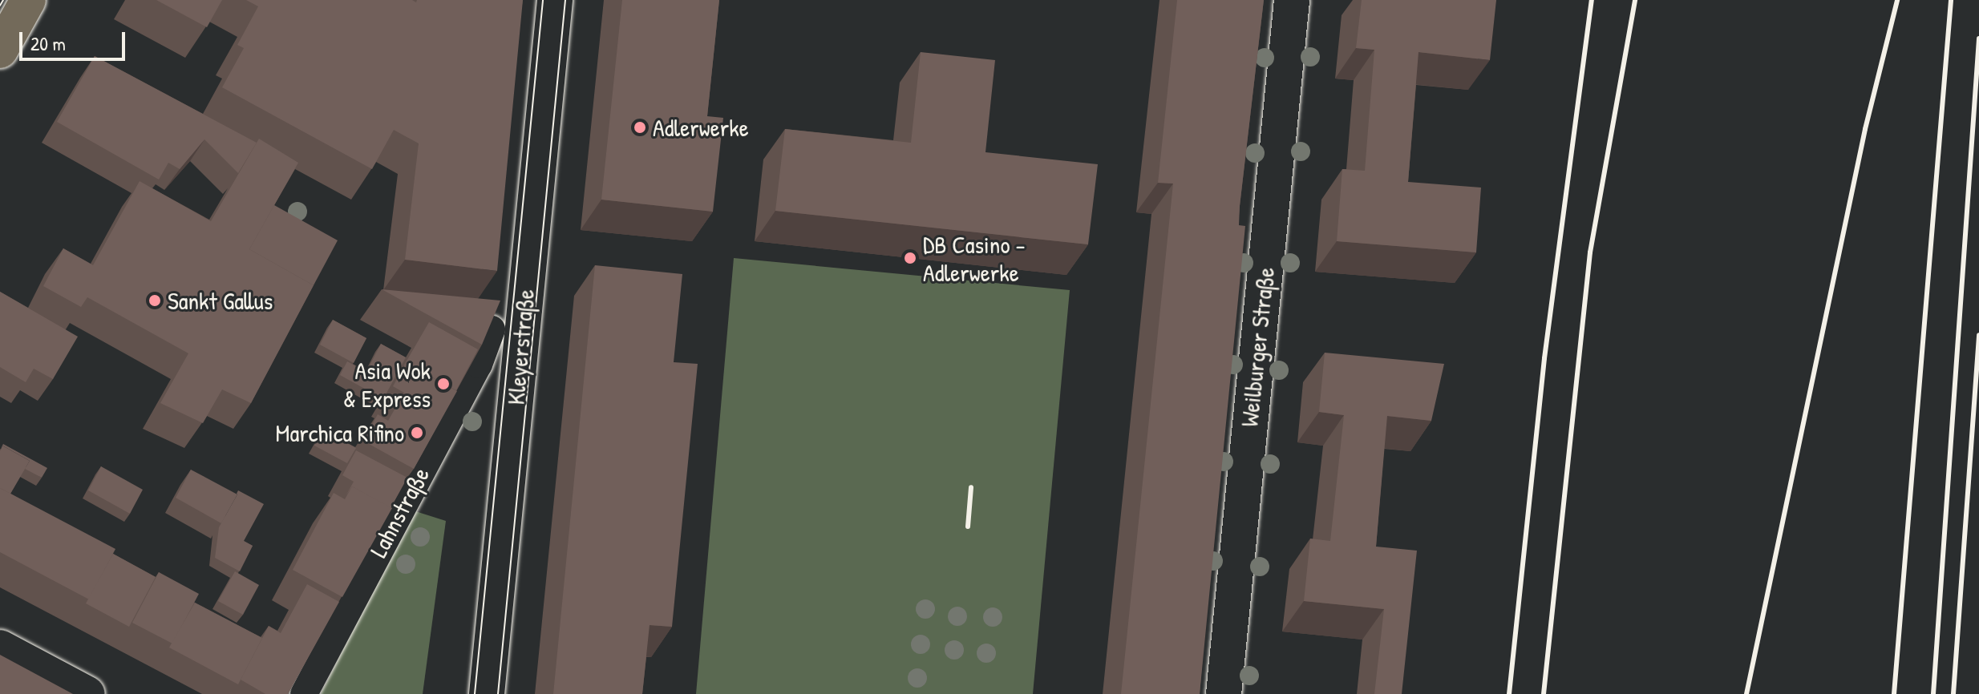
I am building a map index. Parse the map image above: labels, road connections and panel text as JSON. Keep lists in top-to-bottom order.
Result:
{
  "streets": {
    "street": ["Kleyerstraße", "Weilburger Straße", "Lahnstraße"]
  },
  "places": [
    "Adlerwerke",
    "DB Casino - Adlerwerke",
    "Sankt Gallus",
    "Asia Wok & Express",
    "Marchica Rifino"
  ],
  "scale_bar": "20 m"
}
